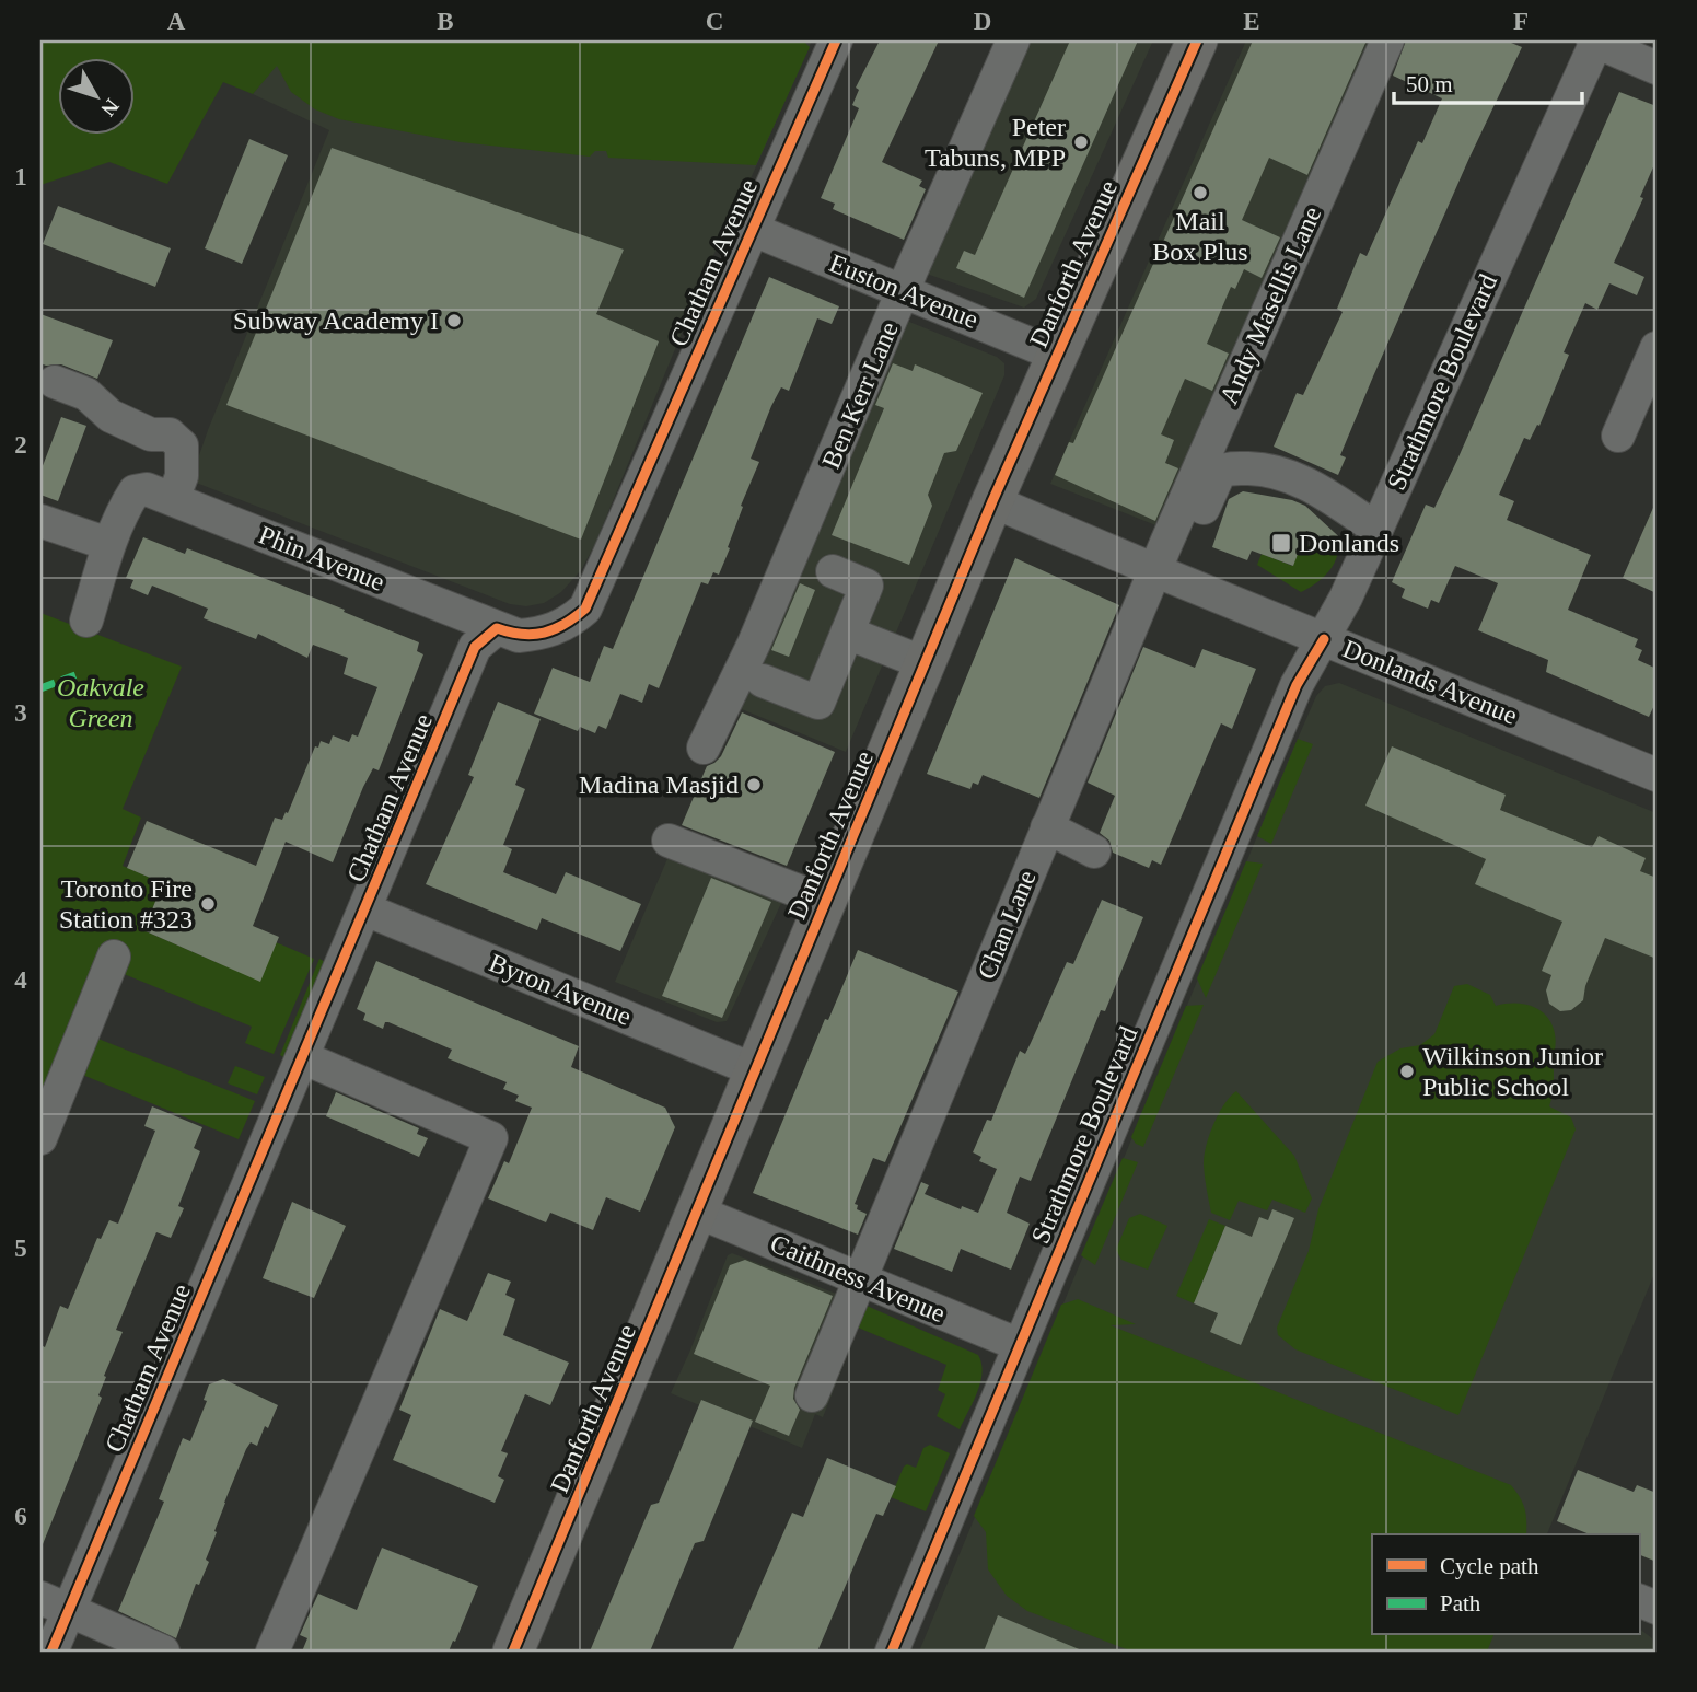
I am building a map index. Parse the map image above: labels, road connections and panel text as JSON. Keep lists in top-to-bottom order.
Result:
{
  "streets": {
    "main road": ["Danforth Avenue"],
    "street": [
      "Chatham Avenue",
      "Euston Avenue",
      "Andy Masellis Lane",
      "Strathmore Boulevard",
      "Ben Kerr Lane",
      "Phin Avenue",
      "Donlands Avenue",
      "Chan Lane",
      "Byron Avenue",
      "Caithness Avenue"
    ]
  },
  "crossings": [
    ["Chatham Avenue", "Euston Avenue"],
    ["Chatham Avenue", "Phin Avenue"],
    ["Chatham Avenue", "Byron Avenue"],
    ["Danforth Avenue", "Euston Avenue"],
    ["Danforth Avenue", "Donlands Avenue"],
    ["Danforth Avenue", "Byron Avenue"],
    ["Danforth Avenue", "Caithness Avenue"],
    ["Euston Avenue", "Ben Kerr Lane"],
    ["Andy Masellis Lane", "Donlands Avenue"],
    ["Andy Masellis Lane", "Chan Lane"],
    ["Strathmore Boulevard", "Donlands Avenue"],
    ["Strathmore Boulevard", "Caithness Avenue"],
    ["Donlands Avenue", "Chan Lane"],
    ["Chan Lane", "Caithness Avenue"]
  ],
  "parks": ["Oakvale Green"],
  "places": {
    "other": [
      "Peter Tabuns, MPP",
      "Mail Box Plus",
      "Subway Academy I",
      "Madina Masjid",
      "Toronto Fire Station #323",
      "Wilkinson Junior Public School"
    ],
    "transit": ["Donlands"]
  },
  "legend": ["Cycle path", "Path"],
  "scale_bar": "50 m",
  "north": "bottom right",
  "grid": {
    "columns": [
      "A",
      "B",
      "C",
      "D",
      "E",
      "F"
    ],
    "rows": [
      "1",
      "2",
      "3",
      "4",
      "5",
      "6"
    ]
  }
}
